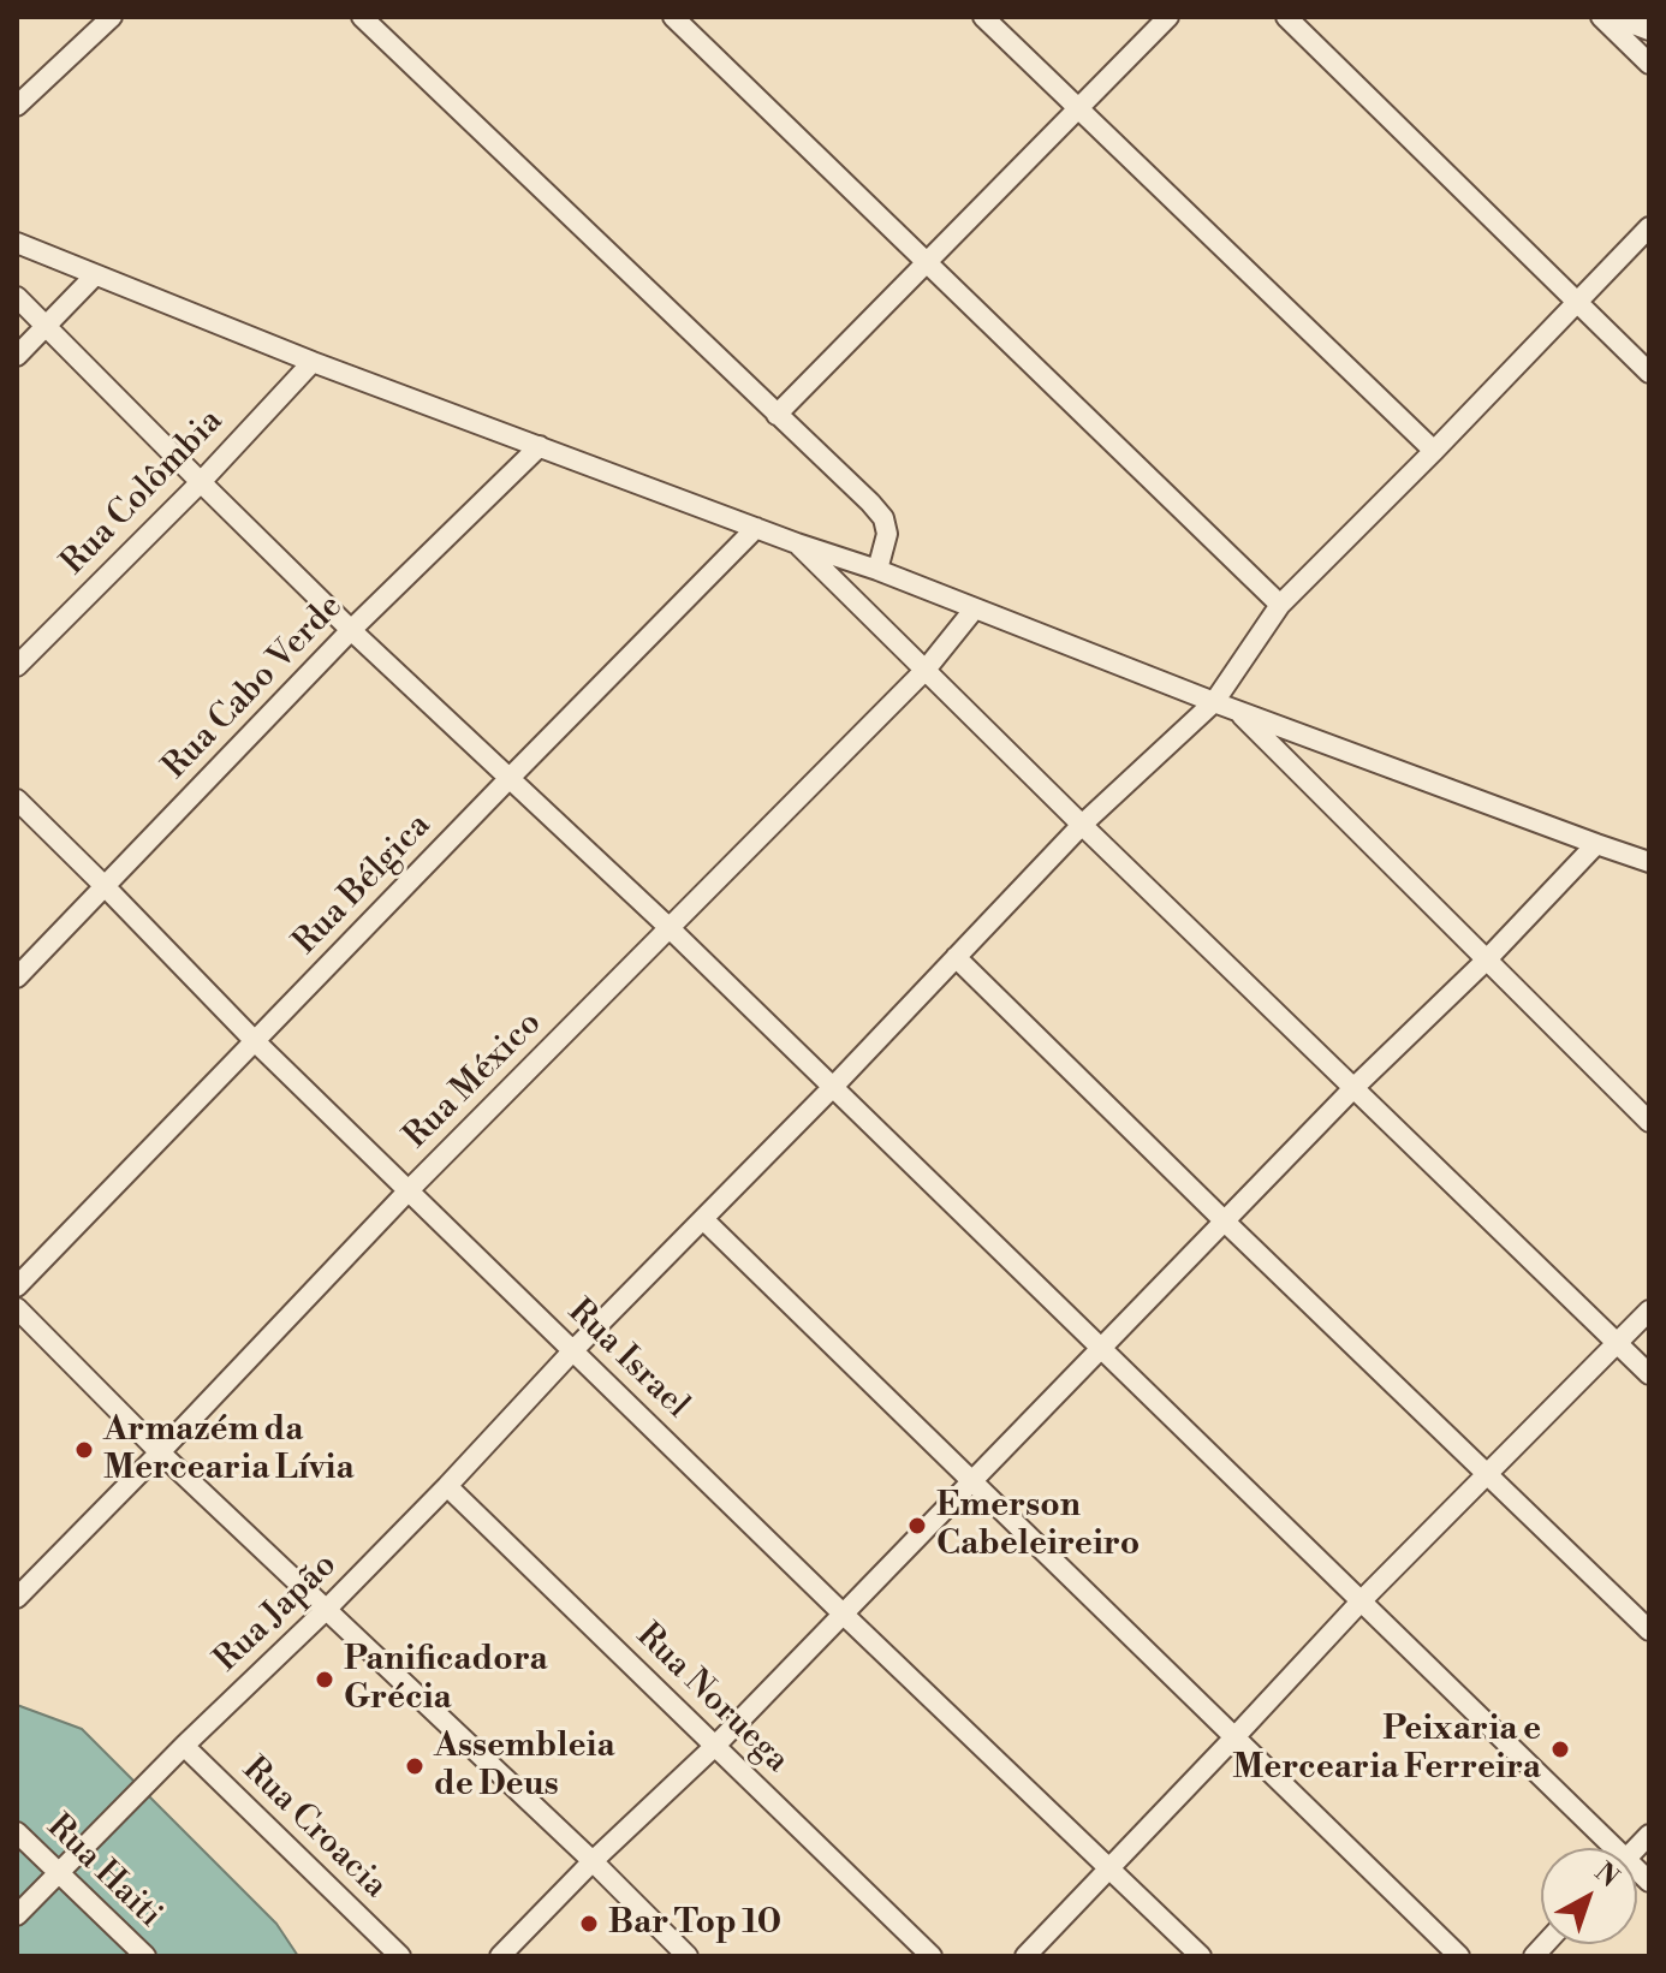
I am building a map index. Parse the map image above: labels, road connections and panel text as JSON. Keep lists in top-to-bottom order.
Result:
{
  "streets": {
    "street": [
      "Rua Colômbia",
      "Rua Cabo Verde",
      "Rua Bélgica",
      "Rua México",
      "Rua Israel",
      "Rua Japão",
      "Rua Noruega",
      "Rua Croacia",
      "Rua Haiti"
    ]
  },
  "crossings": [
    ["Rua Cabo Verde", "Rua Israel"],
    ["Rua Bélgica", "Rua Israel"],
    ["Rua México", "Rua Israel"],
    ["Rua Israel", "Rua Japão"],
    ["Rua Japão", "Rua Noruega"],
    ["Rua Japão", "Rua Croacia"],
    ["Rua Japão", "Rua Haiti"]
  ],
  "places": [
    "Armazém da Mercearia Lívia",
    "Emerson Cabeleireiro",
    "Panificadora Grécia",
    "Peixaria e Mercearia Ferreira",
    "Assembleia de Deus",
    "Bar Top 10"
  ],
  "north": "top right"
}
